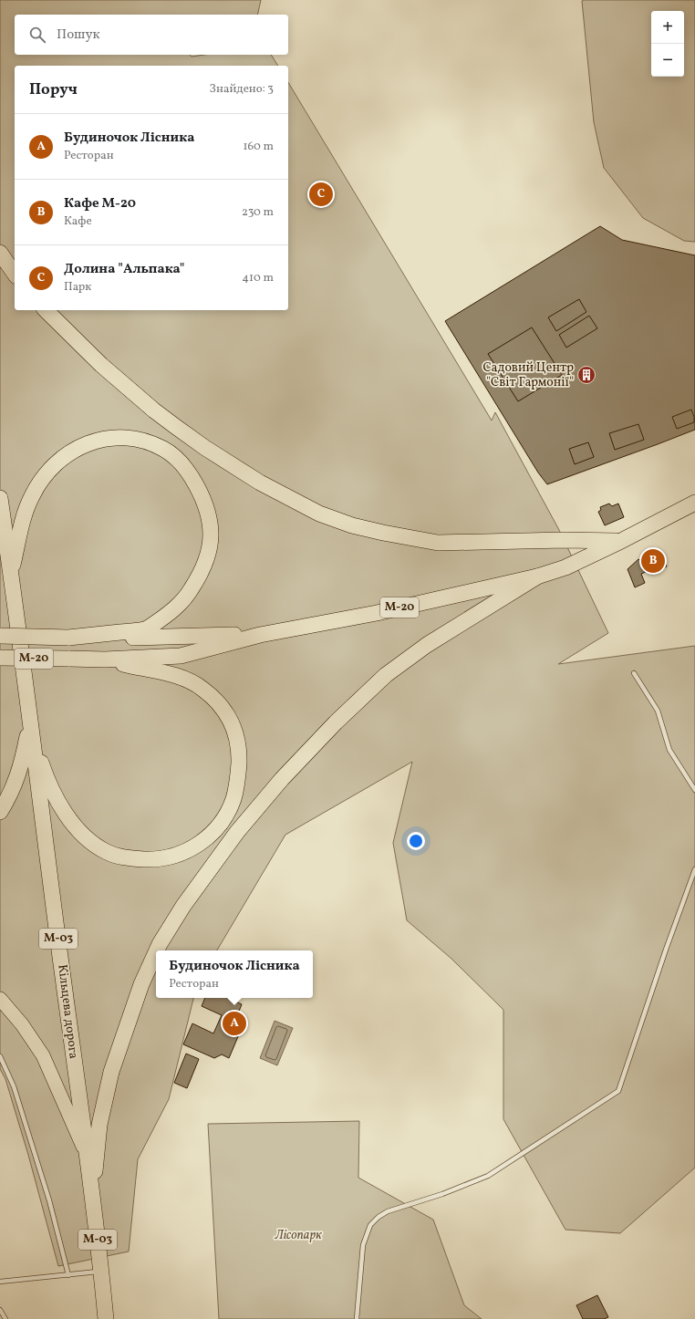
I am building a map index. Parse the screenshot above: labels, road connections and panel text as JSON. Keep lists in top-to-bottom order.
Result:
{
  "streets": {
    "highway": ["М-20", "М-03", "Кільцева дорога"]
  },
  "crossings": [
    ["М-03", "Кільцева дорога"]
  ],
  "parks": ["Лісопарк"],
  "places": {
    "building": ["Садовий Центр \"Світ Гармонії\""]
  },
  "page": {
    "map_buttons": ["+", "−"],
    "search": "Пошук",
    "heading": ["Поруч", "Знайдено: 3"],
    "list": [
      {
        "mark": "A",
        "name": "Будиночок Лісника",
        "note": "Ресторан",
        "value": "160 m"
      },
      {
        "mark": "B",
        "name": "Кафе М-20",
        "note": "Кафе",
        "value": "230 m"
      },
      {
        "mark": "C",
        "name": "Долина \"Альпака\"",
        "note": "Парк",
        "value": "410 m"
      }
    ],
    "pins": ["C", "B", "A"],
    "popup": ["Будиночок Лісника", "Ресторан"]
  }
}
